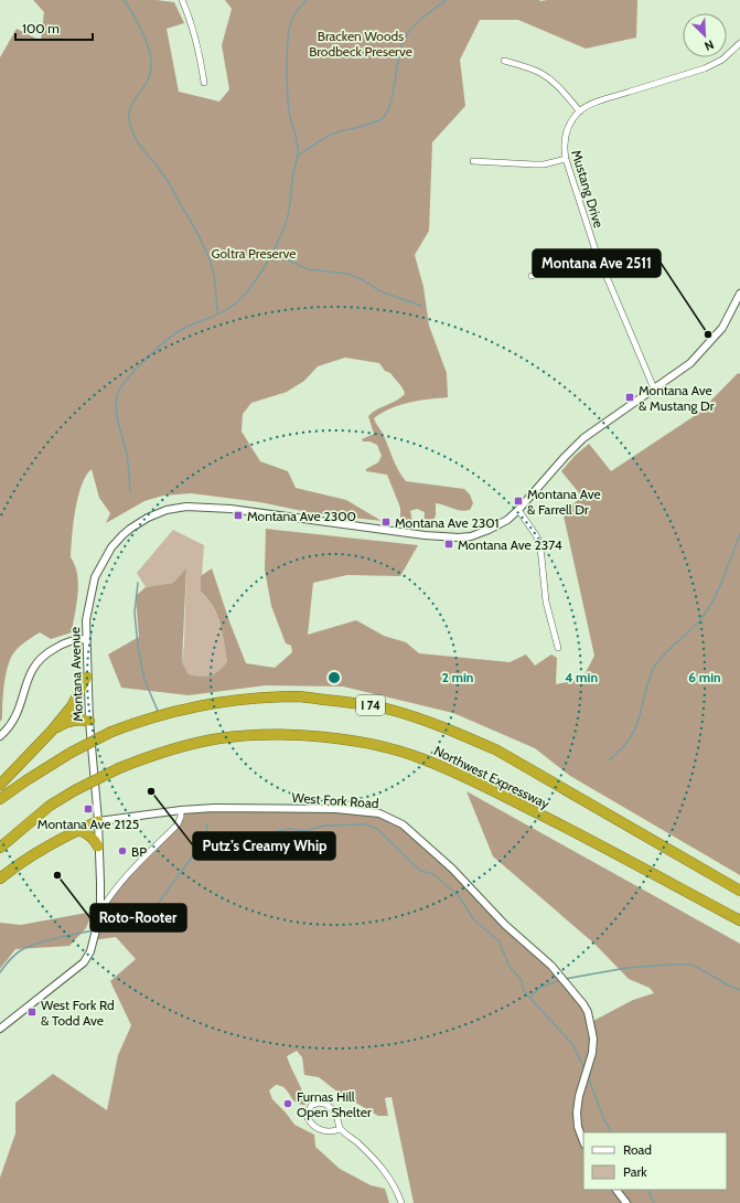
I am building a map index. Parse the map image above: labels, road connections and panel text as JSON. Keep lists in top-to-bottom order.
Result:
{
  "streets": {
    "highway": ["I 74", "Northwest Expressway"],
    "street": ["Mustang Drive", "Montana Avenue", "West Fork Road"]
  },
  "crossings": [
    ["Mustang Drive", "Montana Avenue"],
    ["Montana Avenue", "West Fork Road"]
  ],
  "parks": ["Bracken Woods Brodbeck Preserve", "Goltra Preserve"],
  "places": {
    "other": [
      "Montana Ave 2511",
      "Putz’s Creamy Whip",
      "BP",
      "Roto-Rooter",
      "Furnas Hill Open Shelter"
    ],
    "transit": [
      "Montana Ave & Mustang Dr",
      "Montana Ave & Farrell Dr",
      "Montana Ave 2300",
      "Montana Ave 2301",
      "Montana Ave 2374",
      "Montana Ave 2125",
      "West Fork Rd & Todd Ave"
    ]
  },
  "legend": ["Road", "Park"],
  "scale_bar": "100 m",
  "north": "bottom right",
  "rings": ["2 min", "4 min", "6 min"]
}
